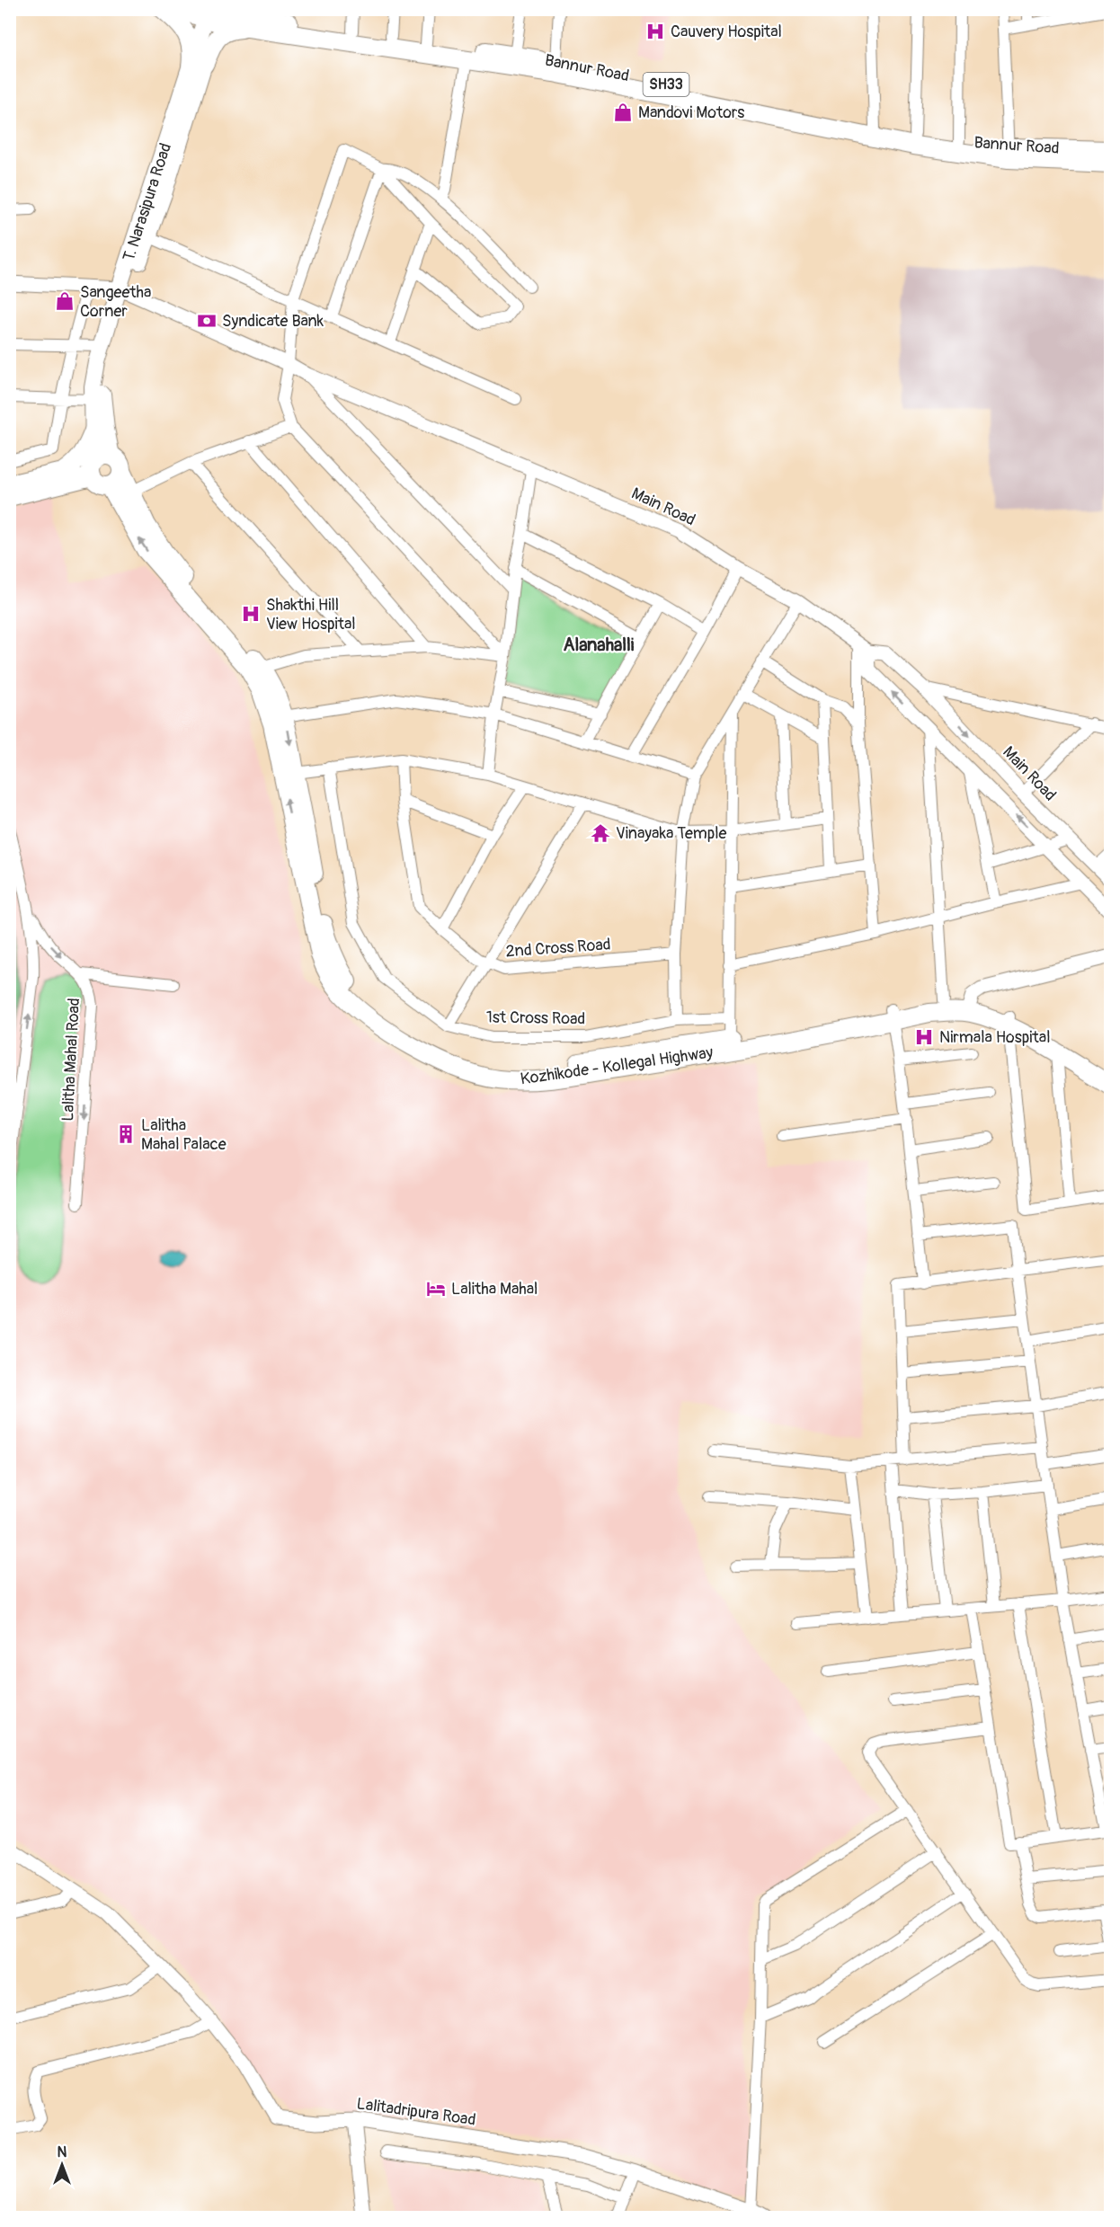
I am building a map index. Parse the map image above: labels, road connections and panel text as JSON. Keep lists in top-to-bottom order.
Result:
{
  "streets": {
    "main road": [
      "Bannur Road",
      "SH33",
      "T. Narasipura Road",
      "Kozhikode - Kollegal Highway"
    ],
    "street": [
      "Main Road",
      "2nd Cross Road",
      "1st Cross Road",
      "Lalitha Mahal Road",
      "Lalitadripura Road"
    ]
  },
  "crossings": [
    ["Bannur Road", "T. Narasipura Road"],
    ["T. Narasipura Road", "Main Road"],
    ["T. Narasipura Road", "Kozhikode - Kollegal Highway"]
  ],
  "districts": ["Alanahalli"],
  "places": {
    "hospital": ["Cauvery Hospital", "Shakthi Hill View Hospital", "Nirmala Hospital"],
    "shop": ["Mandovi Motors", "Sangeetha Corner"],
    "bank": ["Syndicate Bank"],
    "temple": ["Vinayaka Temple"],
    "building": ["Lalitha Mahal Palace"],
    "hotel": ["Lalitha Mahal"]
  },
  "north": "top"
}
